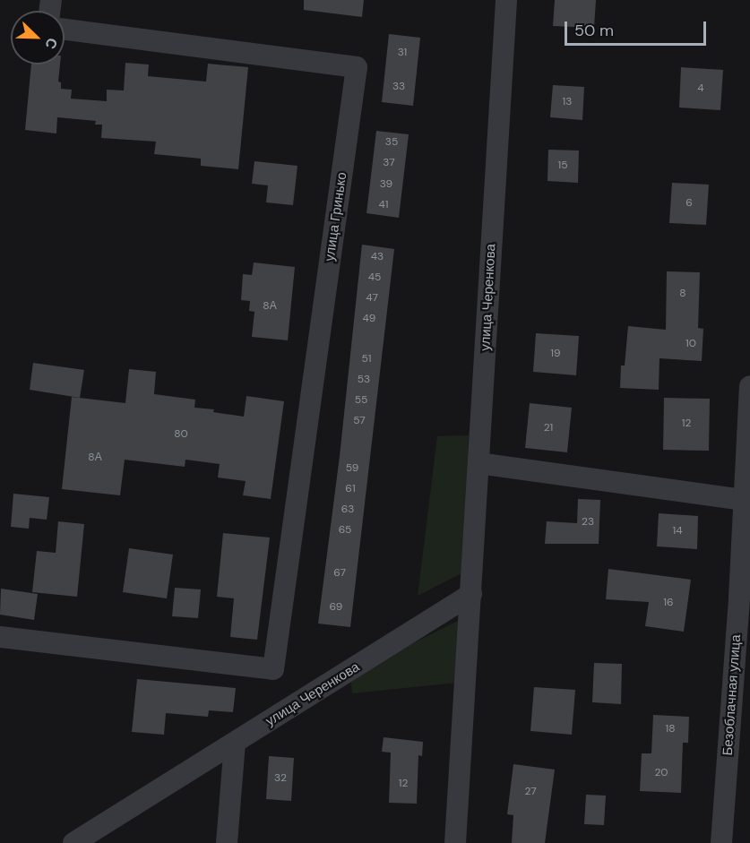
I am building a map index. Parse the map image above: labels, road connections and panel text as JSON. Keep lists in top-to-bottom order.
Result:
{
  "streets": {
    "street": ["улица Гринько", "улица Черенкова", "Безоблачная улица"]
  },
  "house_numbers": [
    "31",
    "33",
    "4",
    "13",
    "35",
    "37",
    "15",
    "39",
    "6",
    "41",
    "43",
    "45",
    "8",
    "47",
    "8А",
    "49",
    "10",
    "19",
    "51",
    "53",
    "55",
    "57",
    "12",
    "21",
    "80",
    "8А",
    "59",
    "61",
    "63",
    "23",
    "65",
    "14",
    "67",
    "16",
    "69",
    "18",
    "20",
    "32",
    "12",
    "27"
  ],
  "scale_bar": "50 m",
  "north": "bottom right"
}
